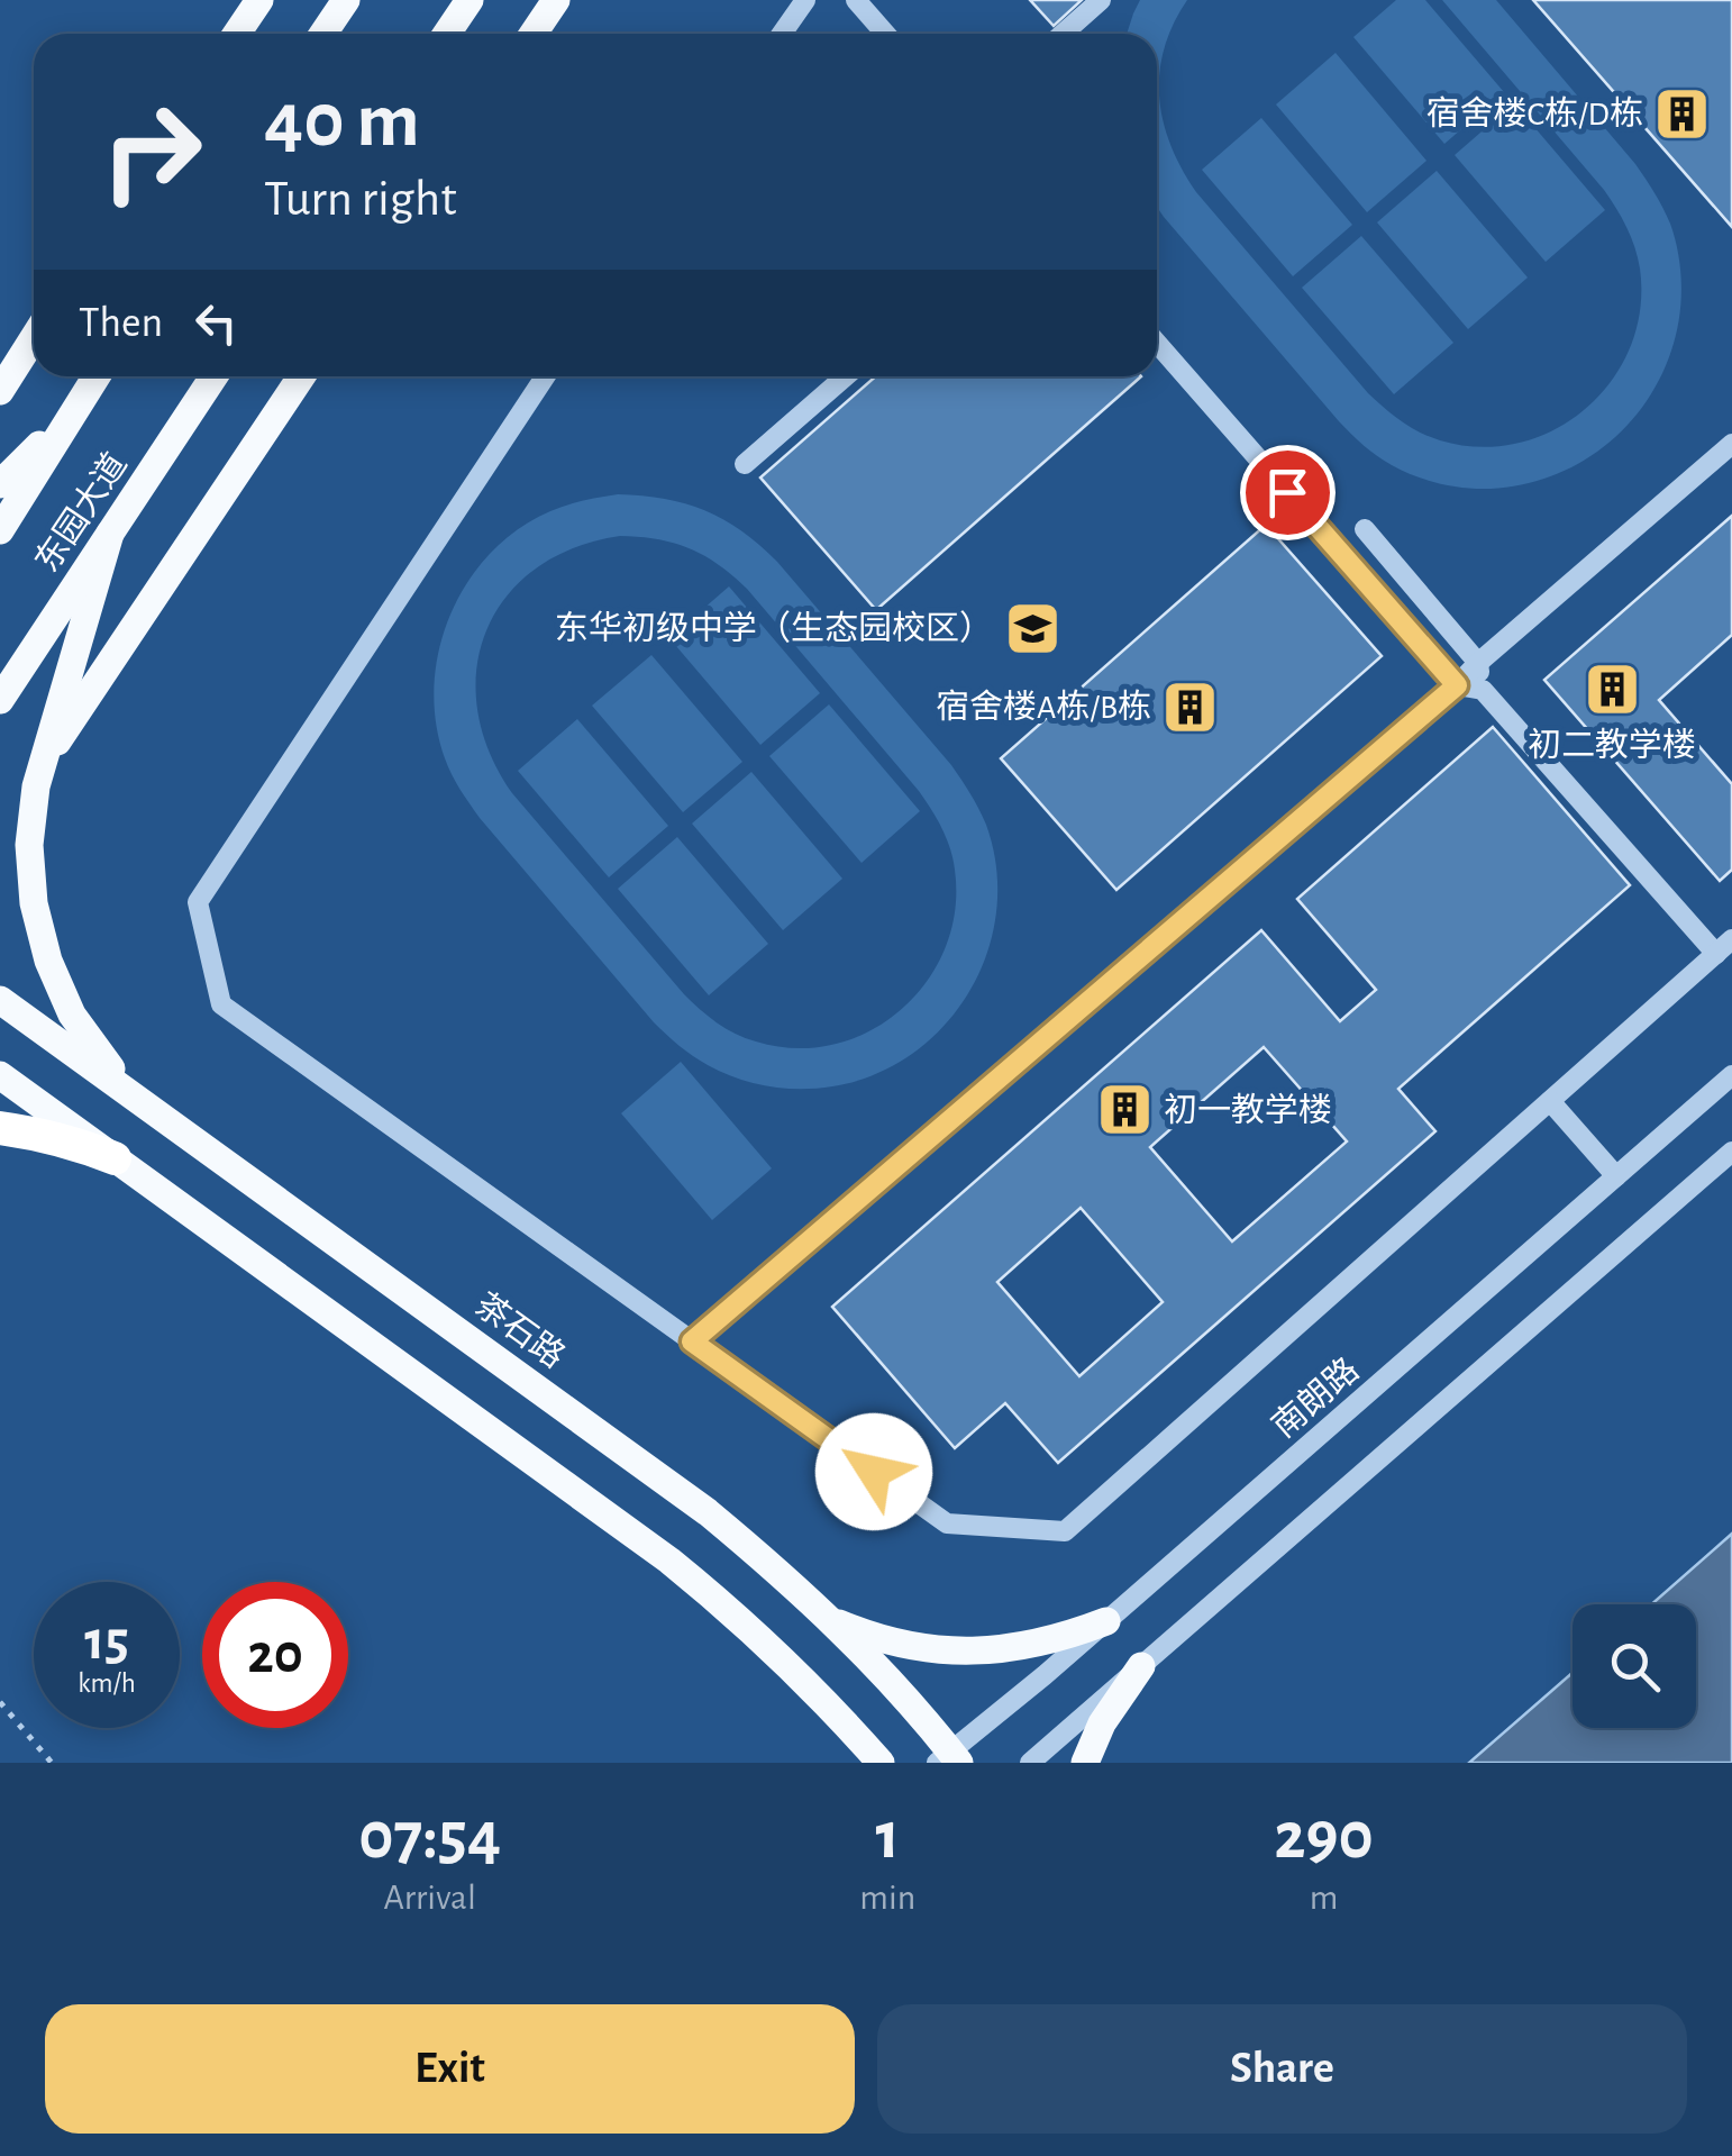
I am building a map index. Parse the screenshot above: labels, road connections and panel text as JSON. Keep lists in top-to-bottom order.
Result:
{
  "streets": {
    "main road": ["东园大道", "茶石路"],
    "street": ["南朗路"]
  },
  "crossings": [
    ["茶石路", "南朗路"]
  ],
  "places": {
    "building": [
      "宿舍楼C栋/D栋",
      "初二教学楼",
      "宿舍楼A栋/B栋",
      "初一教学楼"
    ],
    "school or university": ["东华初级中学（生态园校区）"]
  },
  "page": {
    "turn": ["40 m", "Turn right"],
    "then": "Then",
    "speed": "15 km/h",
    "limit": "20",
    "eta": [
      "07:54",
      "Arrival",
      "1",
      "min",
      "290",
      "m"
    ],
    "buttons": ["Exit", "Share"]
  }
}
